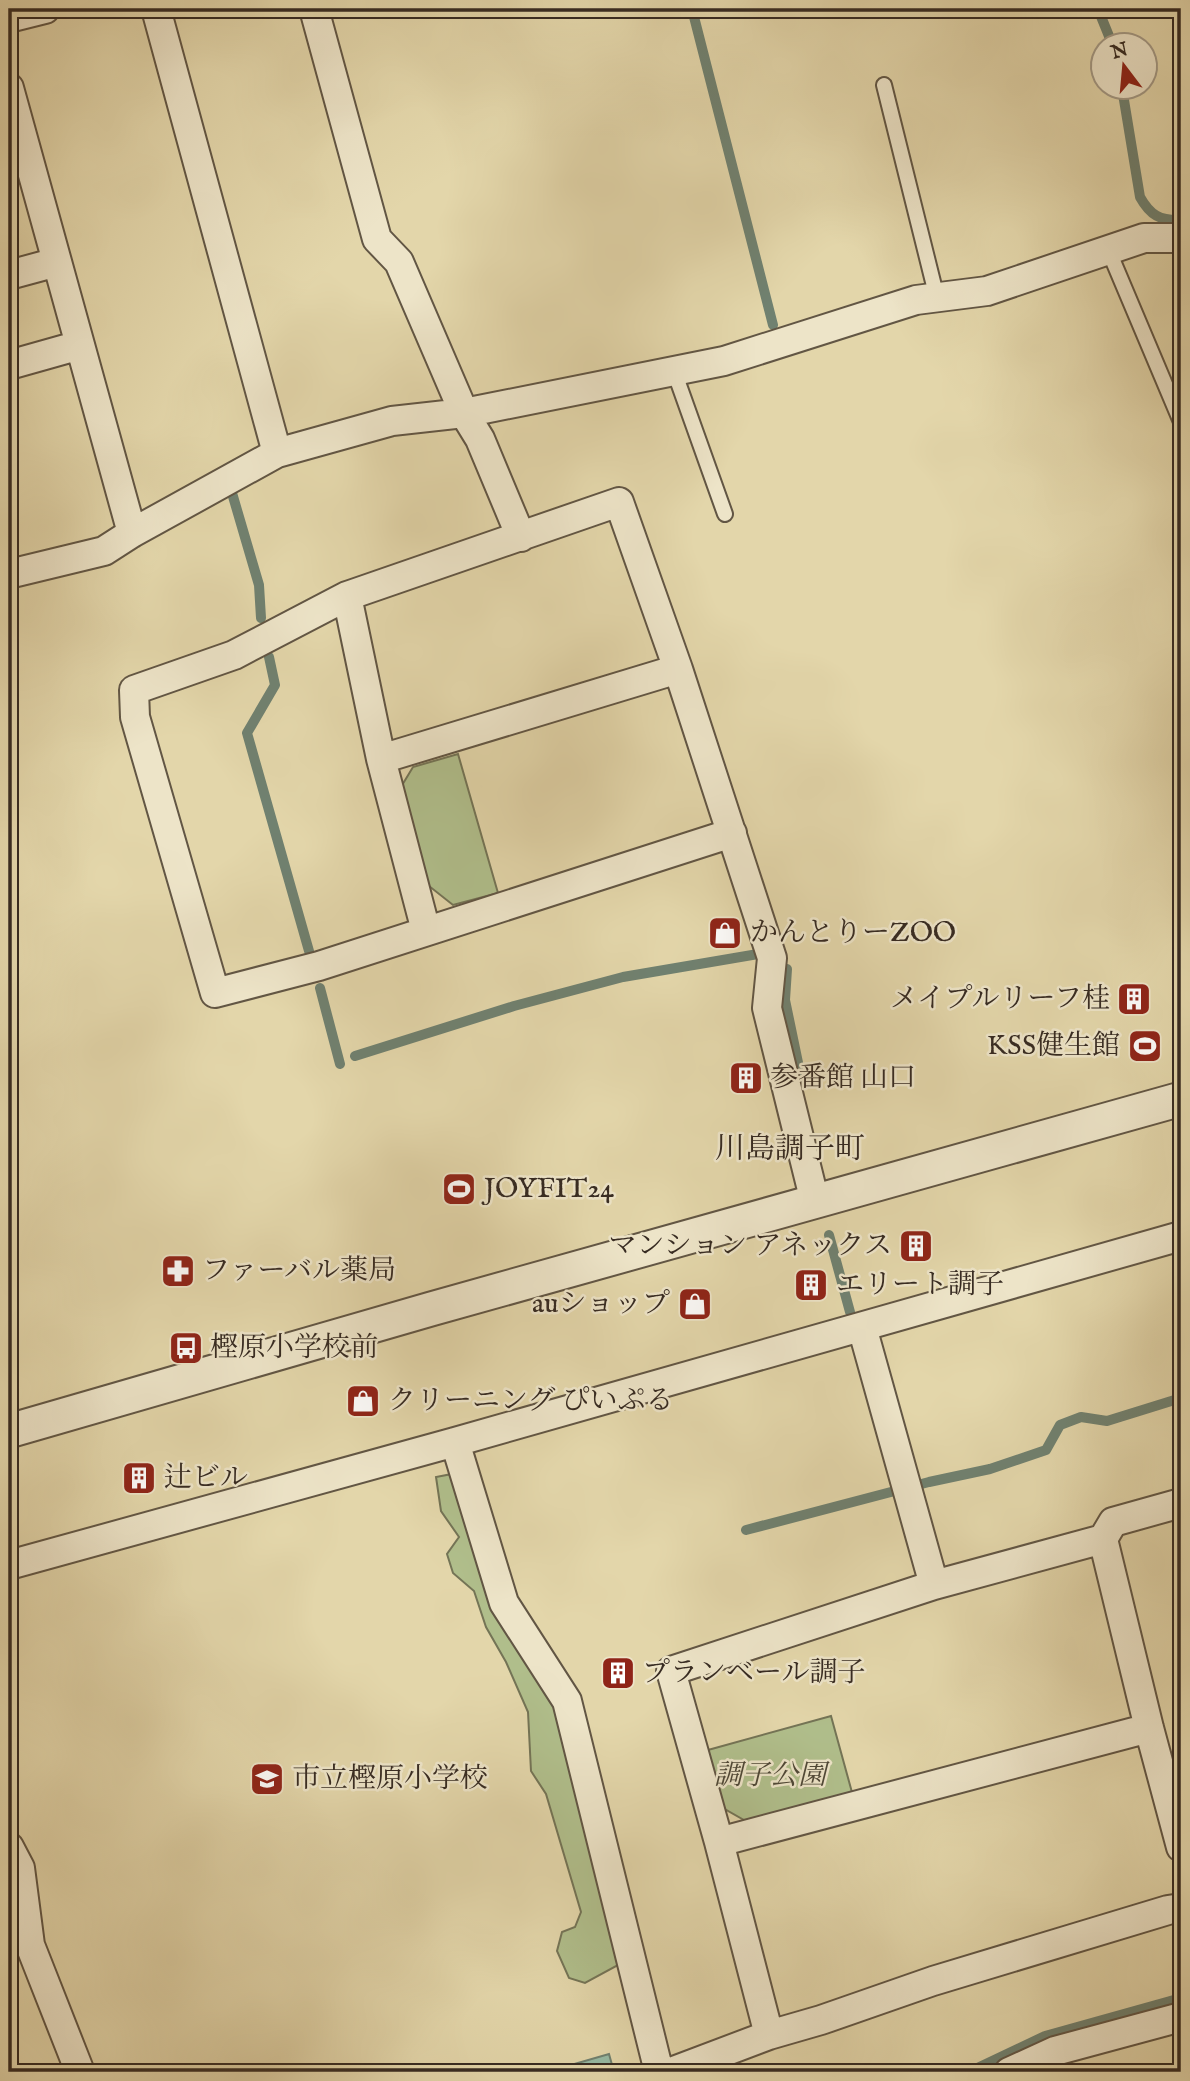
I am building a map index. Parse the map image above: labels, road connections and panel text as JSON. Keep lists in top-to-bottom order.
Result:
{
  "districts": ["川島調子町"],
  "parks": ["調子公園"],
  "places": {
    "shop": ["かんとりーZOO", "auショップ", "クリーニング ぴいぷる"],
    "building": [
      "メイプルリーフ桂",
      "参番館 山口",
      "マンション アネックス",
      "エリート調子",
      "辻ビル",
      "プランベール調子"
    ],
    "sports": ["KSS健生館", "JOYFIT24"],
    "pharmacy": ["ファーバル薬局"],
    "bus stop": ["樫原小学校前"],
    "school or university": ["市立樫原小学校"]
  },
  "north": "top"
}
